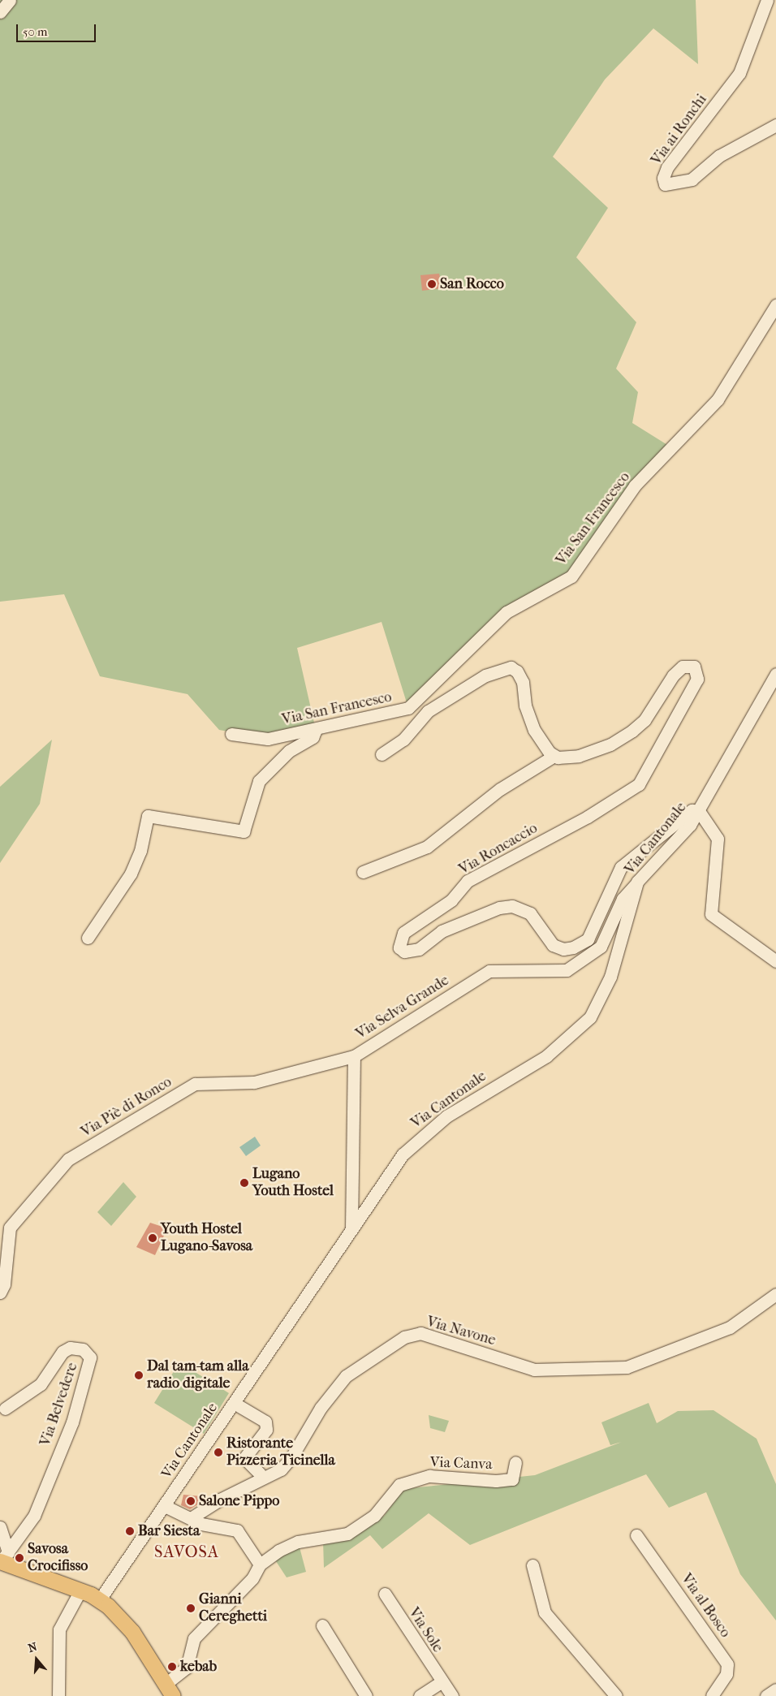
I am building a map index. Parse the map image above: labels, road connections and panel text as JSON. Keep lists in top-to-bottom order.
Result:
{
  "streets": {
    "street": [
      "Via ai Ronchi",
      "Via San Francesco",
      "Via Cantonale",
      "Via Roncaccio",
      "Via Selva Grande",
      "Via Piè di Ronco",
      "Via Navone",
      "Via Belvedere",
      "Via Canva",
      "Via al Bosco",
      "Via Sole"
    ]
  },
  "crossings": [
    ["Via Cantonale", "Via Roncaccio"],
    ["Via Cantonale", "Via Selva Grande"],
    ["Via Selva Grande", "Via Piè di Ronco"]
  ],
  "districts": ["SAVOSA"],
  "places": [
    "San Rocco",
    "Lugano Youth Hostel",
    "Youth Hostel Lugano-Savosa",
    "Dal tam-tam alla radio digitale",
    "Ristorante Pizzeria Ticinella",
    "Salone Pippo",
    "Bar Siesta",
    "Savosa Crocifisso",
    "Gianni Cereghetti",
    "kebab"
  ],
  "scale_bar": "50 m",
  "north": "top"
}
